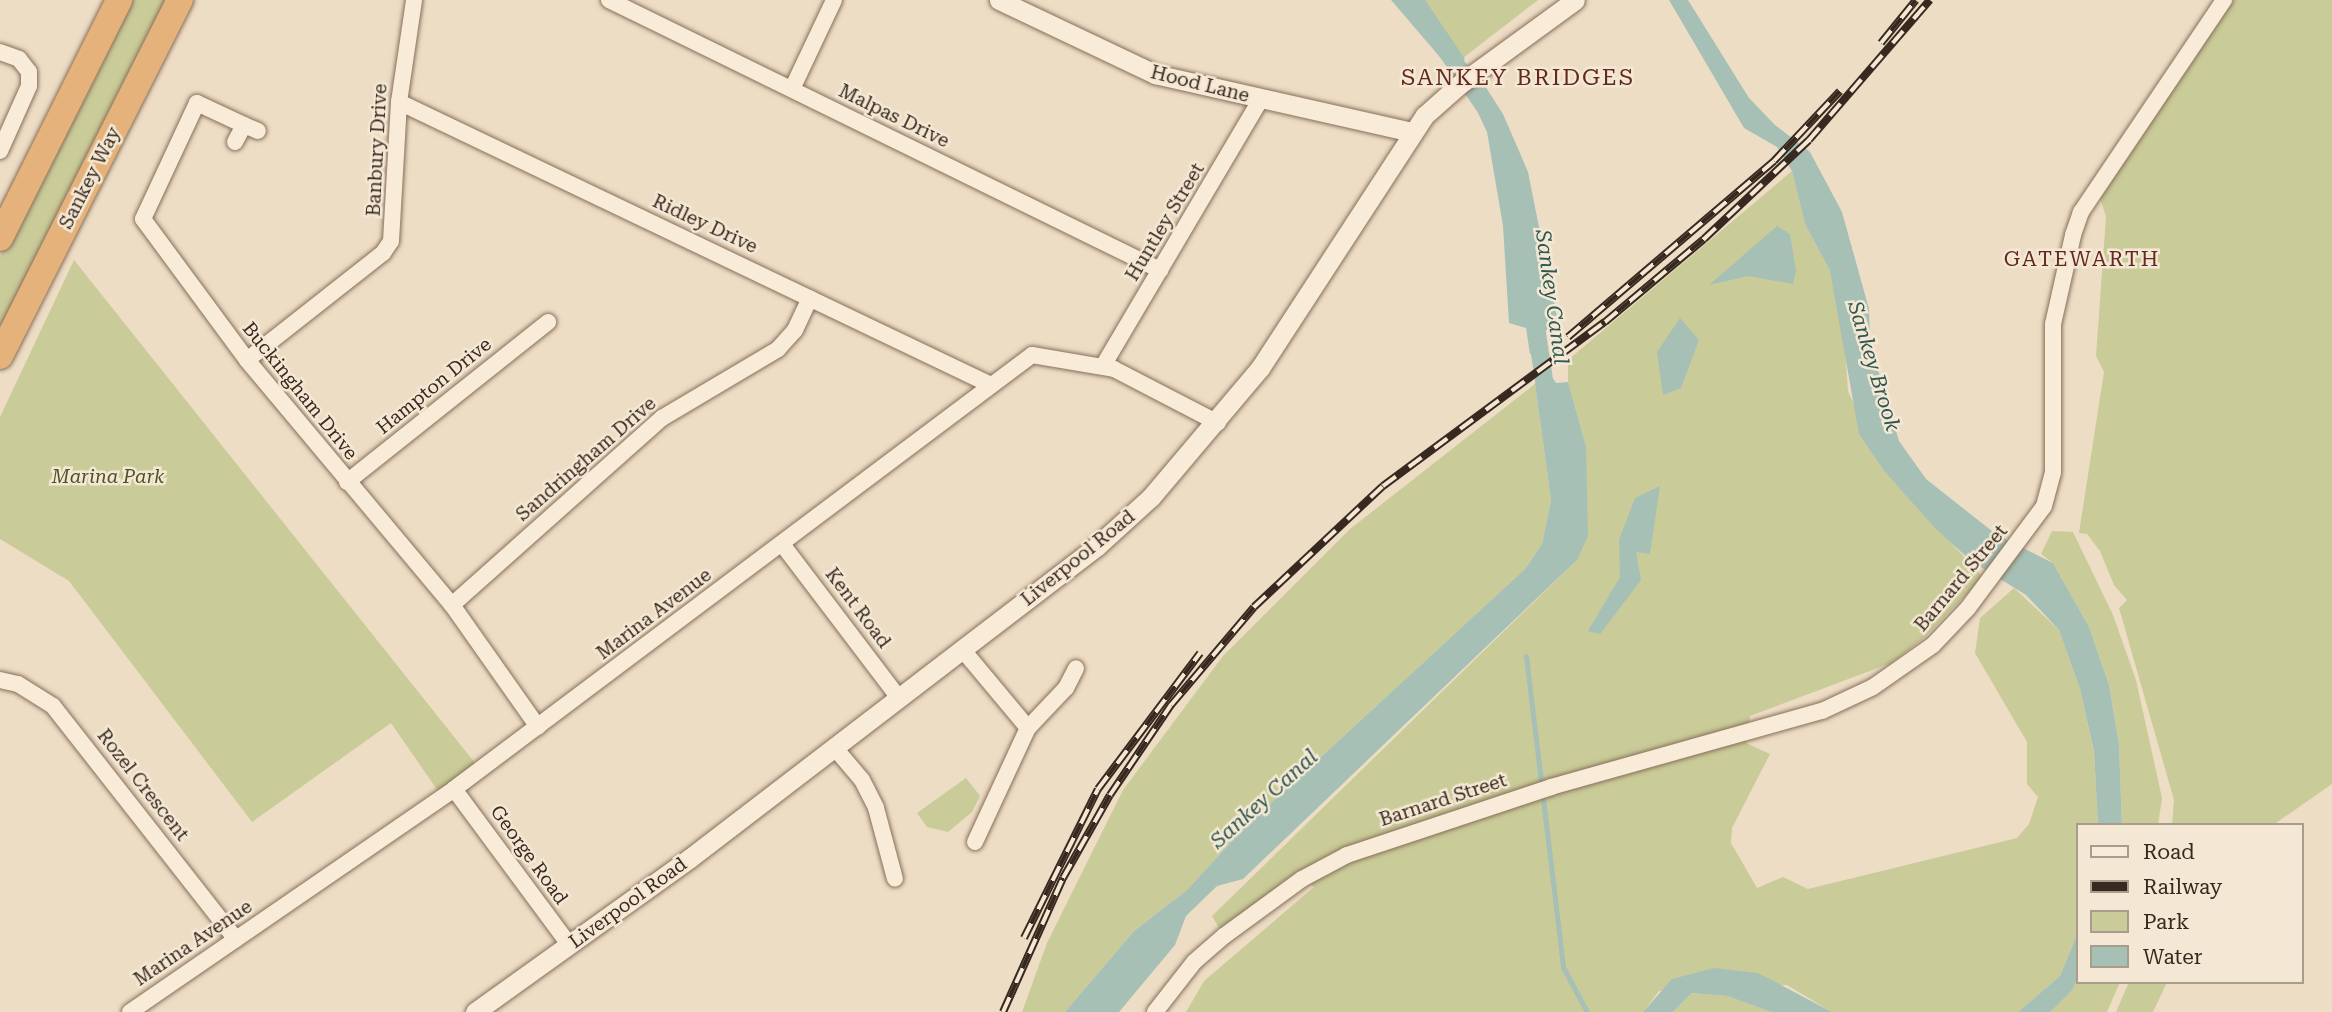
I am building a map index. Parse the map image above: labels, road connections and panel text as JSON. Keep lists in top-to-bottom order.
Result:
{
  "streets": {
    "highway": ["Sankey Way"],
    "street": [
      "Hood Lane",
      "Malpas Drive",
      "Banbury Drive",
      "Huntley Street",
      "Ridley Drive",
      "Hampton Drive",
      "Buckingham Drive",
      "Sandringham Drive",
      "Liverpool Road",
      "Barnard Street",
      "Kent Road",
      "Marina Avenue",
      "Rozel Crescent",
      "George Road"
    ]
  },
  "crossings": [
    ["Hood Lane", "Huntley Street"],
    ["Hood Lane", "Liverpool Road"],
    ["Malpas Drive", "Huntley Street"],
    ["Banbury Drive", "Ridley Drive"],
    ["Banbury Drive", "Buckingham Drive"],
    ["Huntley Street", "Marina Avenue"],
    ["Ridley Drive", "Sandringham Drive"],
    ["Ridley Drive", "Marina Avenue"],
    ["Hampton Drive", "Buckingham Drive"],
    ["Buckingham Drive", "Sandringham Drive"],
    ["Buckingham Drive", "Marina Avenue"],
    ["Liverpool Road", "Kent Road"],
    ["Liverpool Road", "Marina Avenue"],
    ["Liverpool Road", "George Road"],
    ["Kent Road", "Marina Avenue"],
    ["Marina Avenue", "Rozel Crescent"],
    ["Marina Avenue", "George Road"]
  ],
  "districts": ["SANKEY BRIDGES", "GATEWARTH"],
  "water": ["Sankey Canal", "Sankey Brook"],
  "parks": ["Marina Park"],
  "legend": [
    "Road",
    "Railway",
    "Park",
    "Water"
  ]
}
